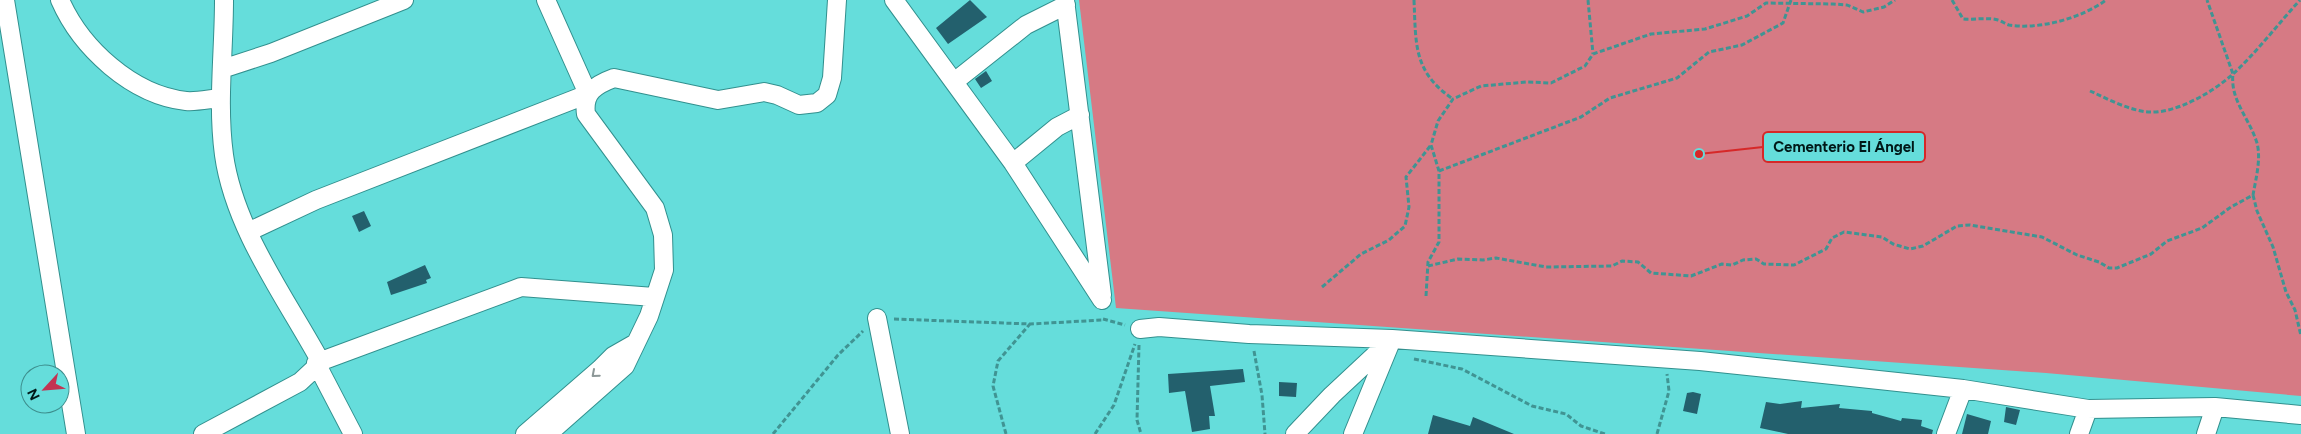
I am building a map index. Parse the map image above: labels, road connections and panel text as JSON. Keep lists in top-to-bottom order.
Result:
{
  "places": ["Cementerio El Ángel"],
  "north": "bottom left"
}
